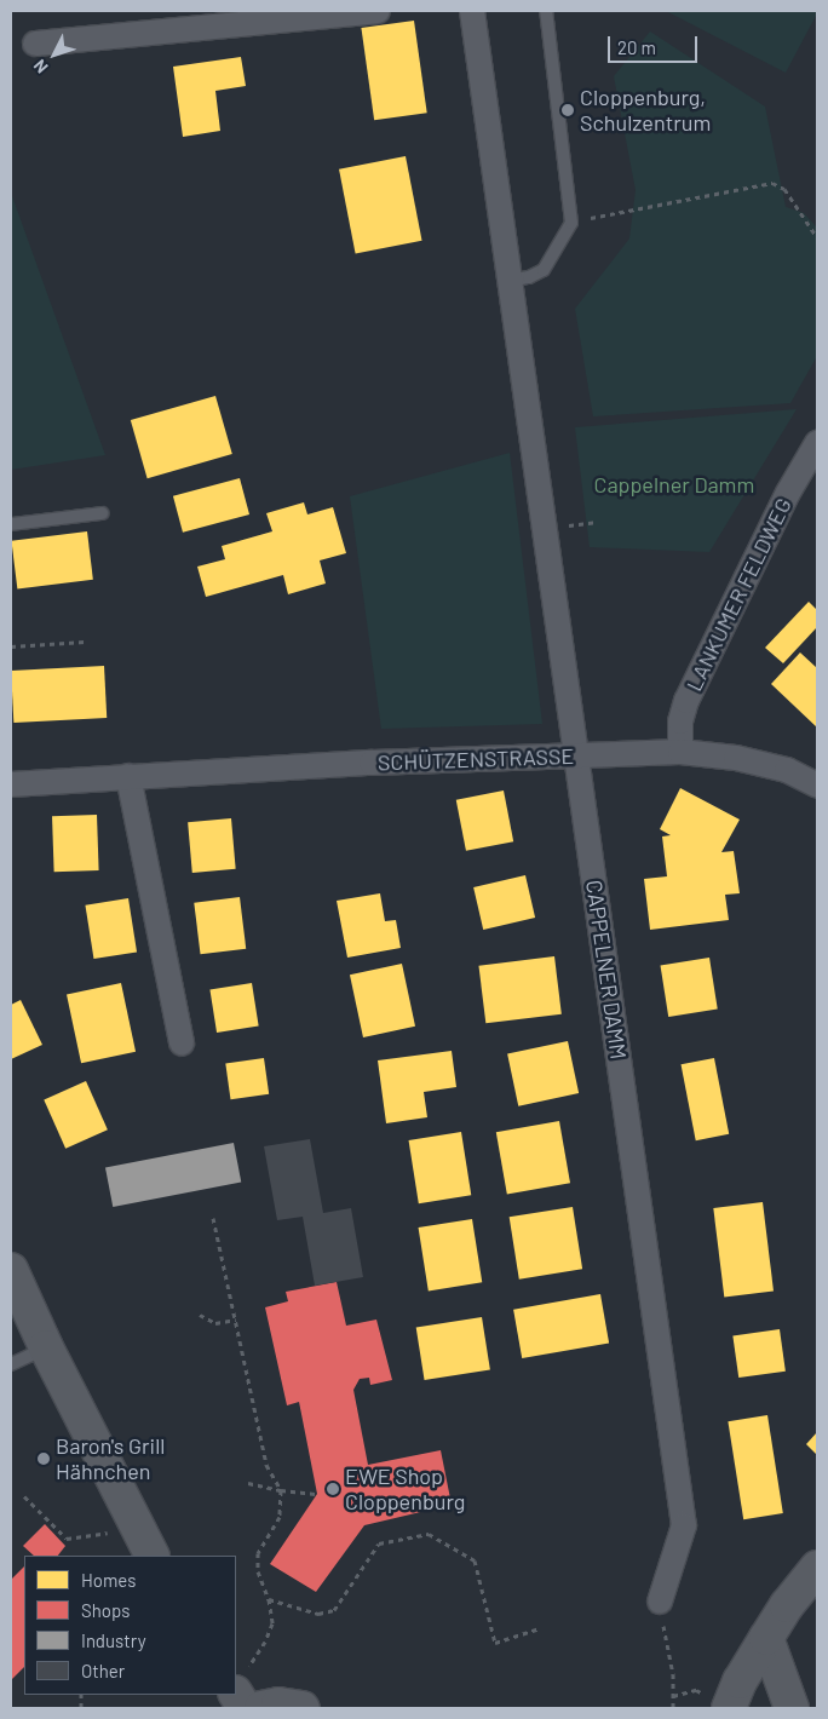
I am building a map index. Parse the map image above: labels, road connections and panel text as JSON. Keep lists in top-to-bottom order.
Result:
{
  "streets": {
    "street": ["LANKUMER FELDWEG", "SCHÜTZENSTRASSE", "CAPPELNER DAMM"]
  },
  "crossings": [
    ["LANKUMER FELDWEG", "SCHÜTZENSTRASSE"],
    ["SCHÜTZENSTRASSE", "CAPPELNER DAMM"]
  ],
  "parks": ["Cappelner Damm"],
  "places": ["Cloppenburg, Schulzentrum", "Baron's Grill Hähnchen", "EWE Shop Cloppenburg"],
  "legend": [
    "Homes",
    "Shops",
    "Industry",
    "Other"
  ],
  "scale_bar": "20 m",
  "north": "bottom left"
}
